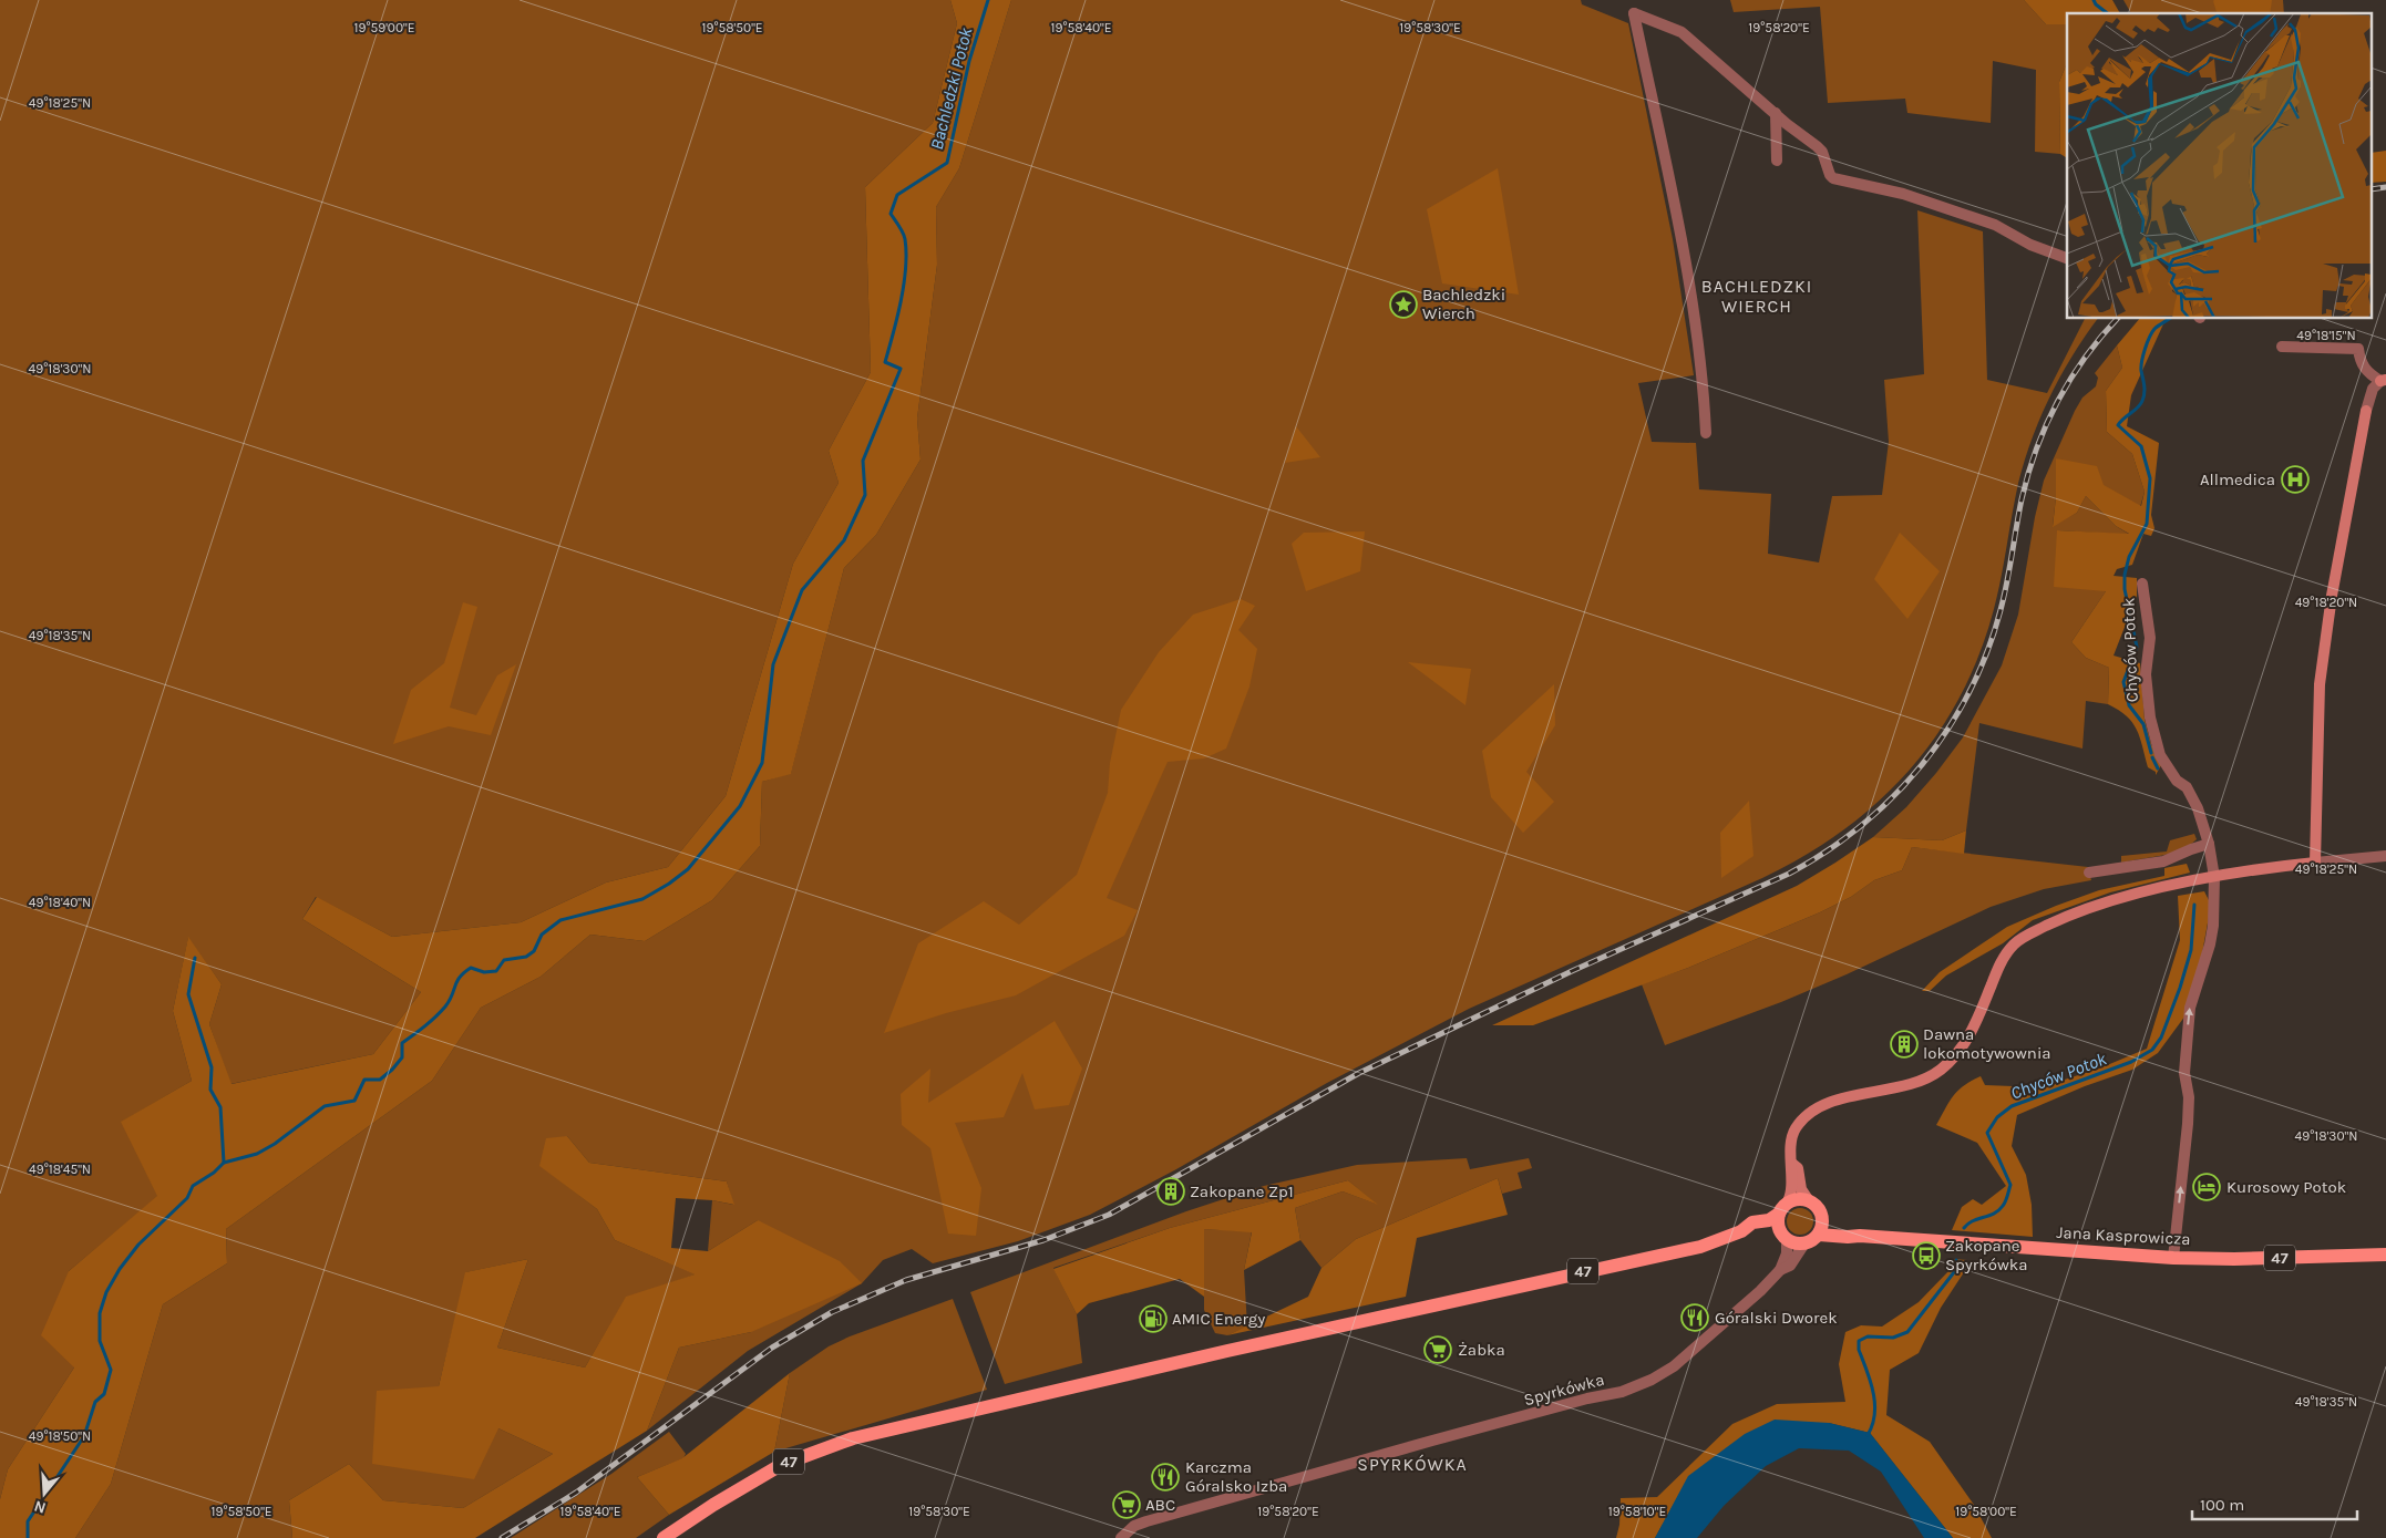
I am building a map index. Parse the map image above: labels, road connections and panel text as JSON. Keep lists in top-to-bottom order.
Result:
{
  "streets": {
    "main road": ["Jana Kasprowicza", "47"],
    "street": ["Chyców Potok", "Spyrkówka"]
  },
  "crossings": [
    ["Chyców Potok", "Jana Kasprowicza"],
    ["Jana Kasprowicza", "47"],
    ["47", "Spyrkówka"]
  ],
  "one_way": ["Chyców Potok"],
  "districts": ["BACHLEDZKI WIERCH", "SPYRKÓWKA"],
  "water": ["Bachledzki Potok", "Chyców Potok"],
  "places": {
    "place": ["Bachledzki Wierch"],
    "hospital": ["Allmedica"],
    "building": ["Dawna lokomotywownia", "Zakopane Zp1"],
    "hotel": ["Kurosowy Potok"],
    "bus stop": ["Zakopane Spyrkówka"],
    "restaurant": ["Góralski Dworek", "Karczma Góralsko Izba"],
    "fuel station": ["AMIC Energy"],
    "supermarket": ["Żabka", "ABC"]
  },
  "scale_bar": "100 m",
  "north": "bottom",
  "coordinates": [
    "19°59'00\"E",
    "19°58'50\"E",
    "19°58'40\"E",
    "19°58'30\"E",
    "19°58'20\"E",
    "49°18'25\"N",
    "49°18'15\"N",
    "49°18'30\"N",
    "49°18'20\"N",
    "49°18'35\"N",
    "49°18'40\"N",
    "49°18'45\"N",
    "49°18'50\"N",
    "19°58'10\"E",
    "19°58'00\"E"
  ]
}
